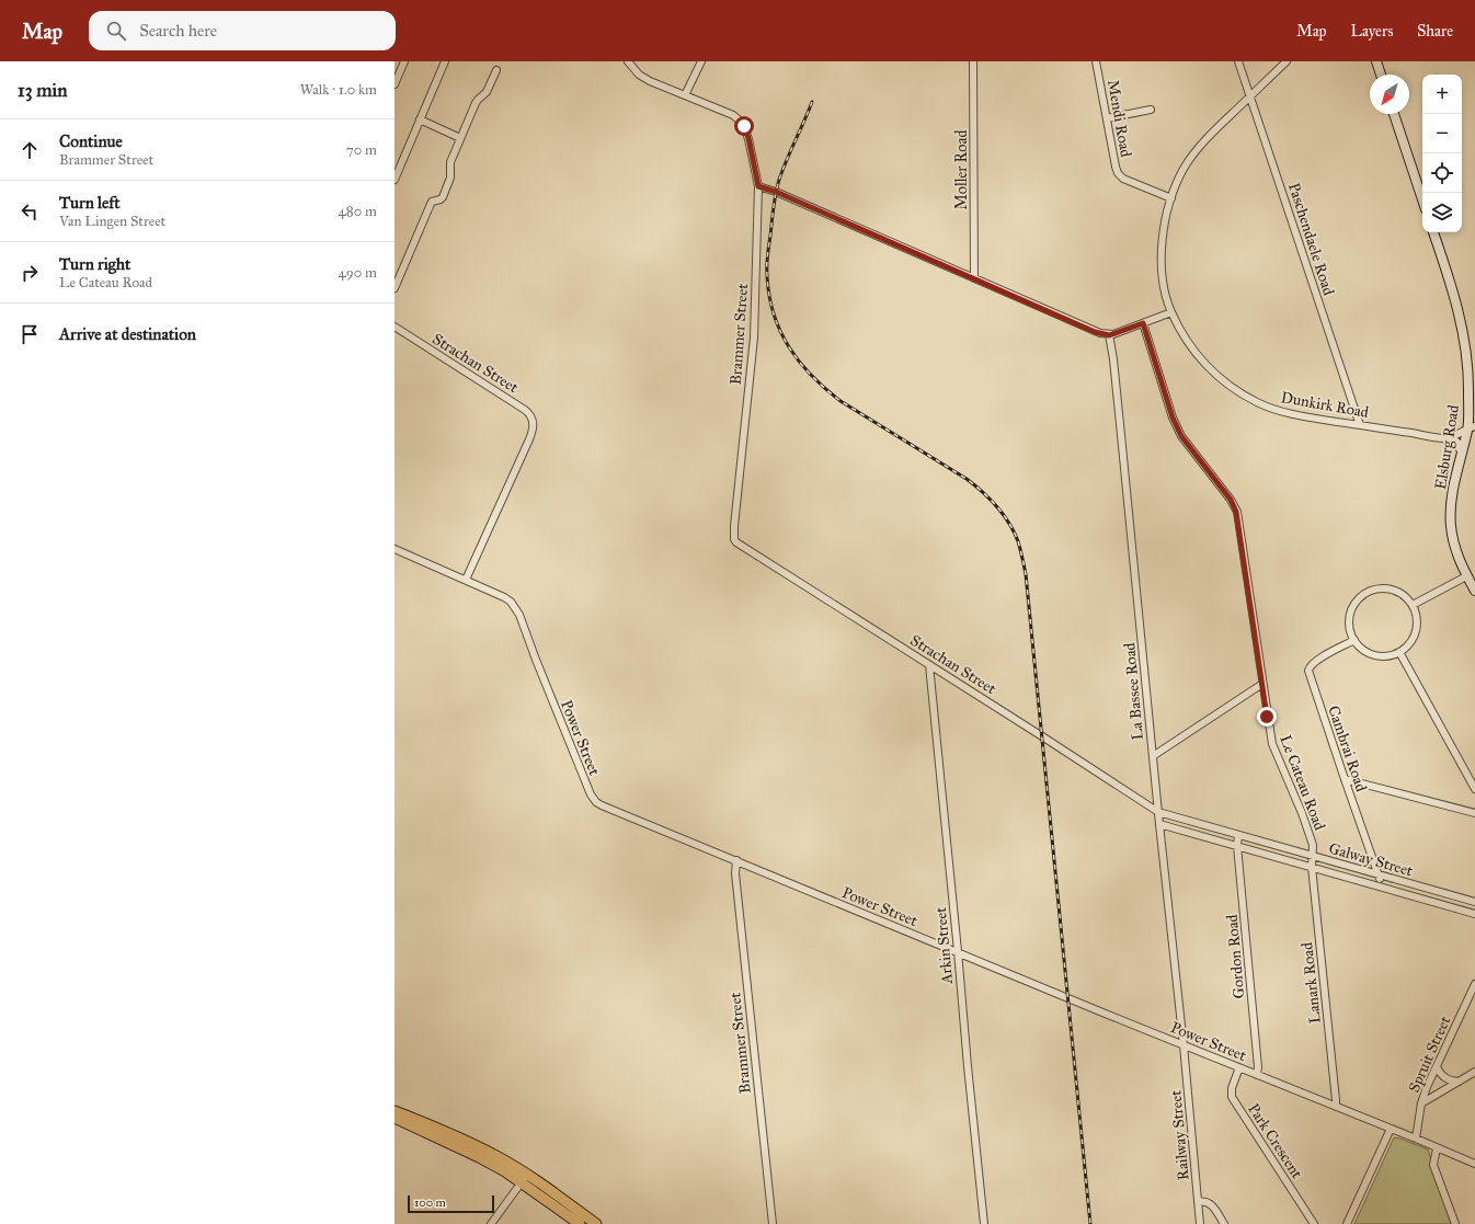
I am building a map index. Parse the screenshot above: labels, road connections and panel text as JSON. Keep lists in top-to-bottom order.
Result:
{
  "streets": {
    "main road": ["Elsburg Road"],
    "street": [
      "Mendi Road",
      "Moller Road",
      "Paschendaele Road",
      "Brammer Street",
      "Strachan Street",
      "Dunkirk Road",
      "La Bassee Road",
      "Power Street",
      "Cambrai Road",
      "Le Cateau Road",
      "Galway Street",
      "Arkin Street",
      "Gordon Road",
      "Lanark Road",
      "Spruit Street",
      "Railway Street",
      "Park Crescent"
    ]
  },
  "crossings": [
    ["Mendi Road", "Dunkirk Road"],
    ["Paschendaele Road", "Dunkirk Road"],
    ["Brammer Street", "Strachan Street"],
    ["Brammer Street", "Power Street"],
    ["Strachan Street", "La Bassee Road"],
    ["Strachan Street", "Power Street"],
    ["Strachan Street", "Galway Street"],
    ["Strachan Street", "Arkin Street"],
    ["La Bassee Road", "Power Street"],
    ["La Bassee Road", "Galway Street"],
    ["La Bassee Road", "Railway Street"],
    ["Power Street", "Arkin Street"],
    ["Power Street", "Gordon Road"],
    ["Power Street", "Lanark Road"],
    ["Power Street", "Spruit Street"],
    ["Power Street", "Railway Street"],
    ["Power Street", "Park Crescent"],
    ["Cambrai Road", "Galway Street"],
    ["Le Cateau Road", "Galway Street"],
    ["Le Cateau Road", "Lanark Road"],
    ["Galway Street", "Gordon Road"],
    ["Galway Street", "Lanark Road"]
  ],
  "scale_bar": "100 m",
  "north": "bottom left",
  "page": {
    "header": "Map",
    "search": "Search here",
    "nav": ["Map", "Layers", "Share"],
    "heading": ["13 min", "Walk · 1.0 km"],
    "map_buttons": ["+", "−"],
    "list": [
      ["Continue", "Brammer Street", "70 m"],
      ["Turn left", "Van Lingen Street", "480 m"],
      ["Turn right", "Le Cateau Road", "490 m"],
      "Arrive at destination"
    ],
    "scale": "100 m"
  }
}
